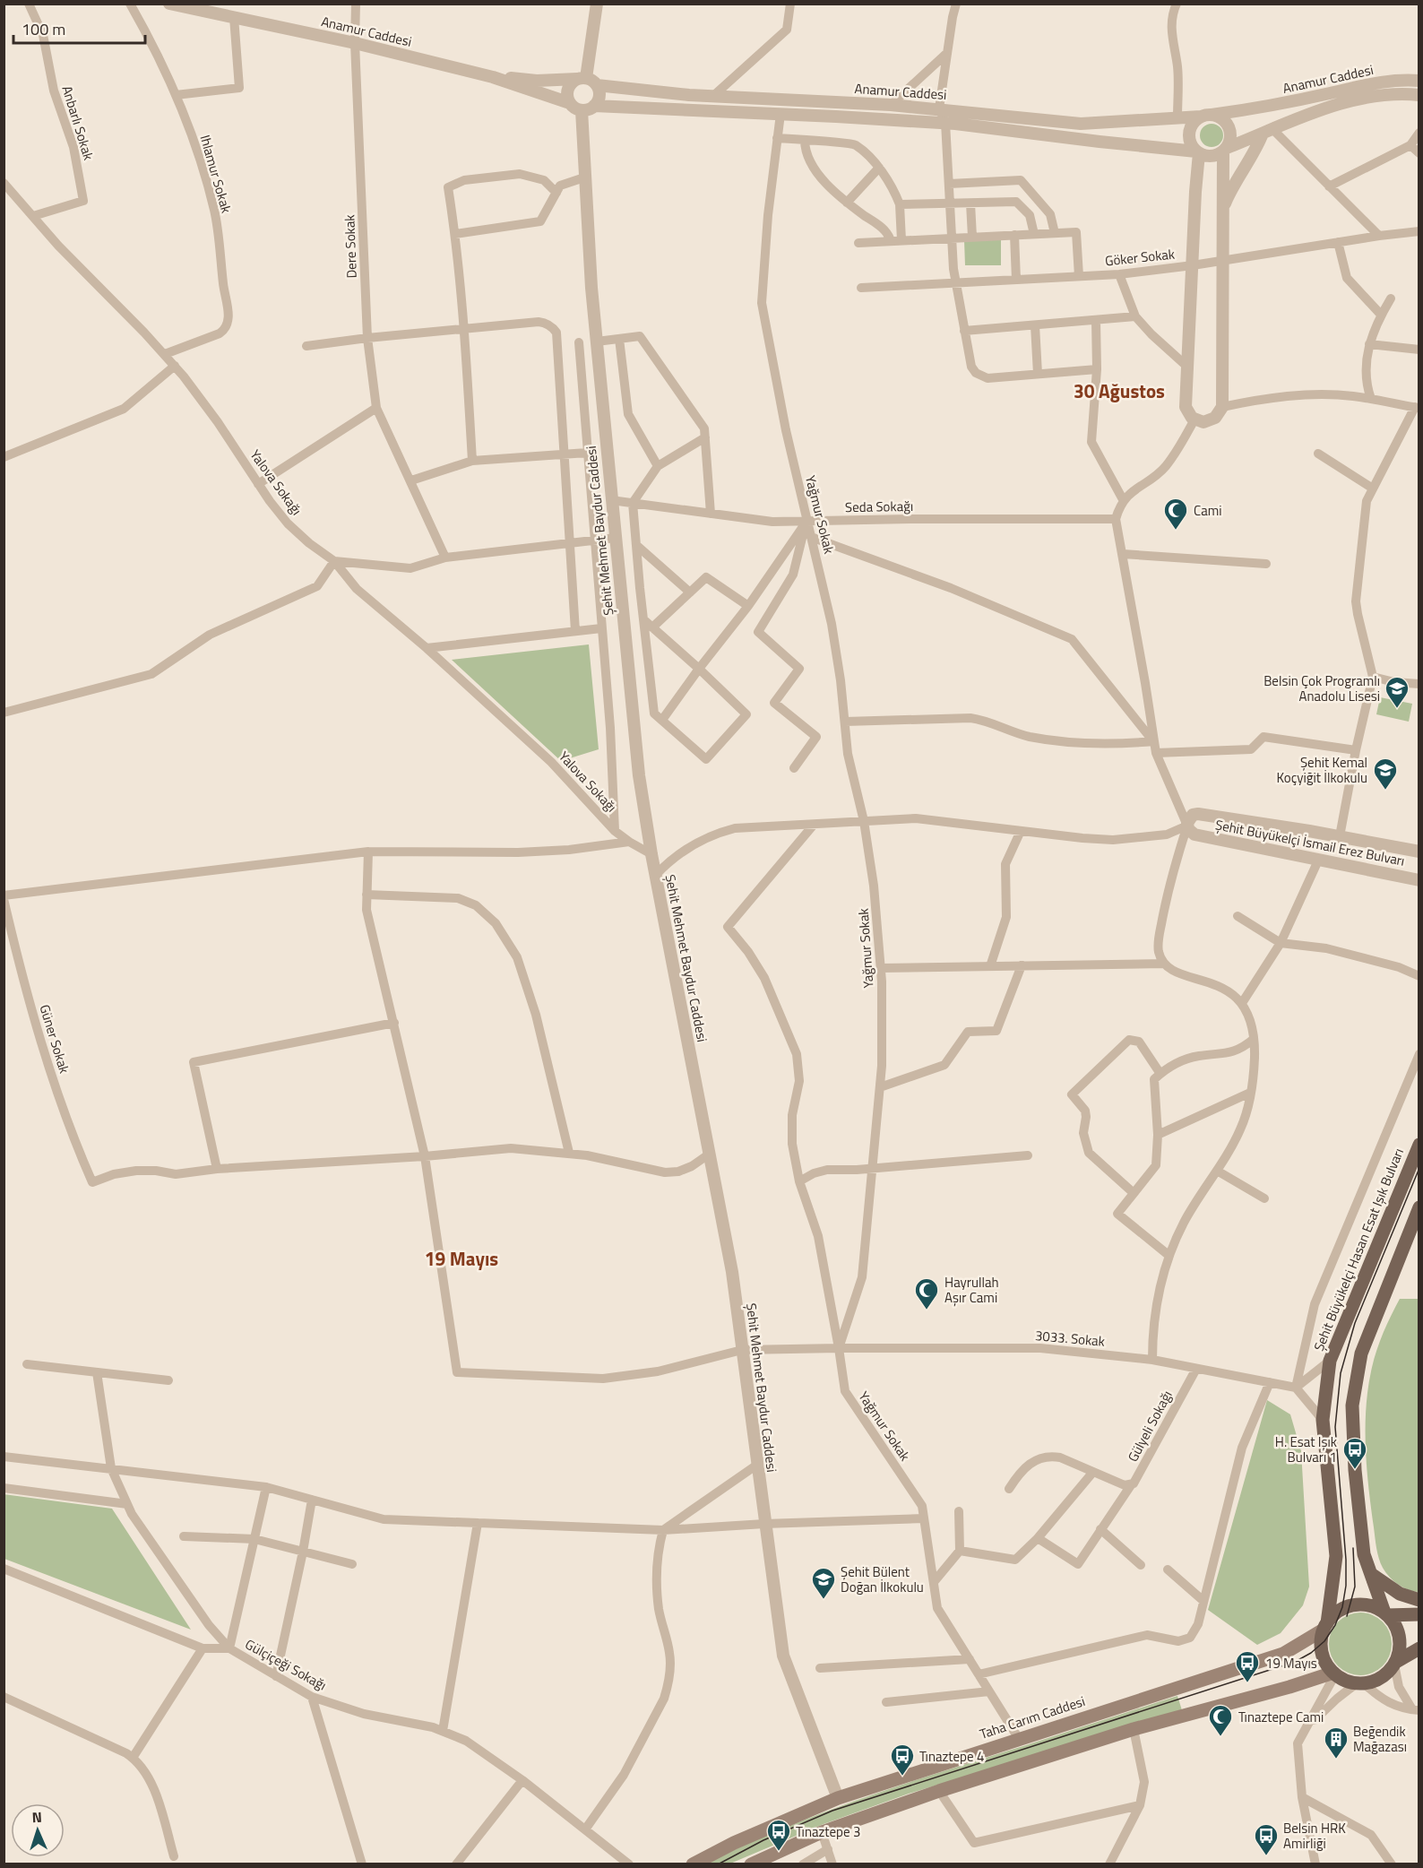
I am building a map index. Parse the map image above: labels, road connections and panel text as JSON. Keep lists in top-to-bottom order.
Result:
{
  "streets": {
    "main road": ["Şehit Büyükelçi Hasan Esat Işık Bulvarı", "Taha Carım Caddesi"],
    "street": [
      "Anamur Caddesi",
      "Anbarlı Sokak",
      "Ihlamur Sokak",
      "Dere Sokak",
      "Göker Sokak",
      "Yalova Sokağı",
      "Seda Sokağı",
      "Yağmur Sokak",
      "Şehit Mehmet Baydur Caddesi",
      "Şehit Büyükelçi İsmail Erez Bulvarı",
      "Güner Sokak",
      "3033. Sokak",
      "Gülyeli Sokağı",
      "Gülçiçeği Sokağı"
    ]
  },
  "crossings": [
    ["Anamur Caddesi", "Dere Sokak"],
    ["Anamur Caddesi", "Şehit Mehmet Baydur Caddesi"],
    ["Anbarlı Sokak", "Yalova Sokağı"],
    ["Ihlamur Sokak", "Yalova Sokağı"],
    ["Yalova Sokağı", "Şehit Mehmet Baydur Caddesi"],
    ["Seda Sokağı", "Yağmur Sokak"],
    ["Seda Sokağı", "Şehit Mehmet Baydur Caddesi"],
    ["Yağmur Sokak", "3033. Sokak"],
    ["Yağmur Sokak", "Taha Carım Caddesi"],
    ["Şehit Mehmet Baydur Caddesi", "3033. Sokak"],
    ["Şehit Mehmet Baydur Caddesi", "Taha Carım Caddesi"],
    ["Şehit Büyükelçi Hasan Esat Işık Bulvarı", "Taha Carım Caddesi"],
    ["3033. Sokak", "Gülyeli Sokağı"]
  ],
  "districts": ["30 Ağustos", "19 Mayıs"],
  "places": {
    "mosque": ["Cami", "Hayrullah Aşır Cami", "Tınaztepe Cami"],
    "school or university": ["Belsin Çok Programlı Anadolu Lisesi", "Şehit Kemal Koçyiğit İlkokulu", "Şehit Bülent Doğan İlkokulu"],
    "bus stop": [
      "H. Esat Işık Bulvarı 1",
      "19 Mayıs",
      "Tınaztepe 4",
      "Tınaztepe 3",
      "Belsin HRK Amirliği"
    ],
    "building": ["Beğendik Mağazası"]
  },
  "scale_bar": "100 m",
  "north": "top"
}
